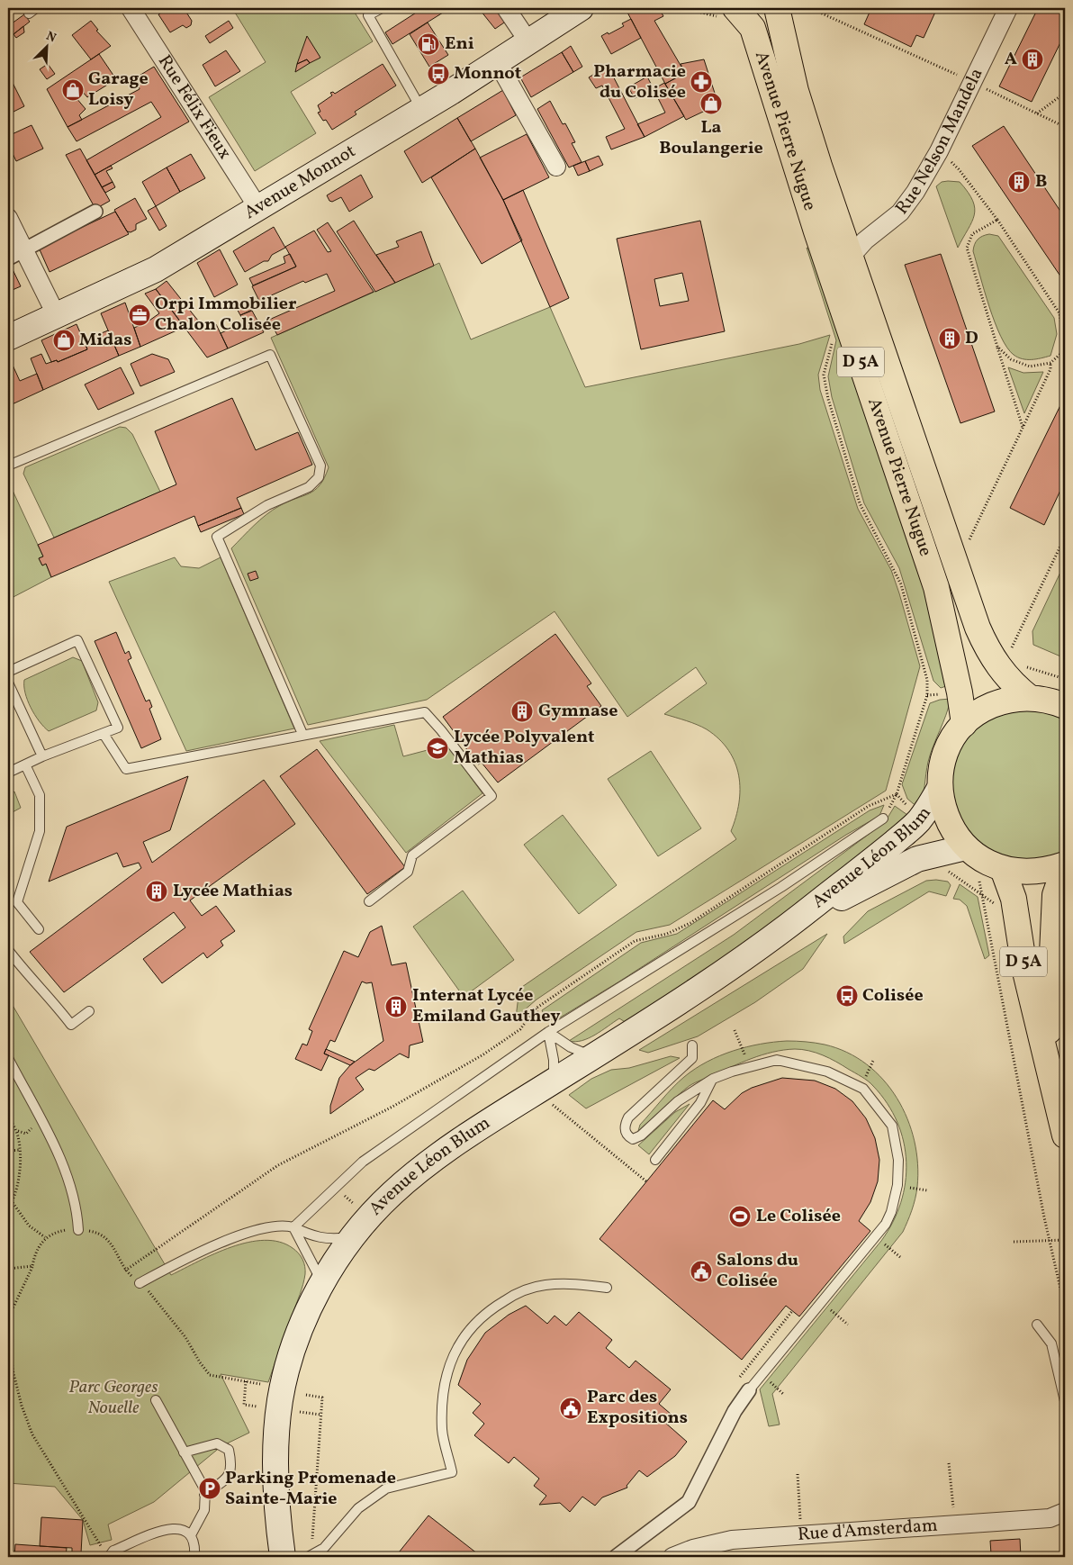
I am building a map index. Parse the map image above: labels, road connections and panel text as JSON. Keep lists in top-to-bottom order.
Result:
{
  "streets": {
    "main road": [
      "Avenue Pierre Nugue",
      "Avenue Monnot",
      "D 5A",
      "Avenue Léon Blum"
    ],
    "street": ["Rue Félix Fieux", "Rue Nelson Mandela", "Rue d'Amsterdam"]
  },
  "crossings": [
    ["Rue Félix Fieux", "Avenue Monnot"],
    ["Avenue Pierre Nugue", "Rue Nelson Mandela"],
    ["D 5A", "Avenue Léon Blum"]
  ],
  "parks": ["Parc Georges Nouelle"],
  "places": {
    "fuel station": ["Eni"],
    "building": [
      "A",
      "B",
      "D",
      "Gymnase",
      "Lycée Mathias",
      "Internat Lycée Emiland Gauthey"
    ],
    "bus stop": ["Monnot", "Colisée"],
    "pharmacy": ["Pharmacie du Colisée"],
    "shop": ["Garage Loisy", "La Boulangerie", "Midas"],
    "office": ["Orpi Immobilier Chalon Colisée"],
    "school or university": ["Lycée Polyvalent Mathias"],
    "sports": ["Le Colisée"],
    "public building": ["Salons du Colisée", "Parc des Expositions"],
    "parking": ["Parking Promenade Sainte-Marie"]
  },
  "north": "top right"
}
